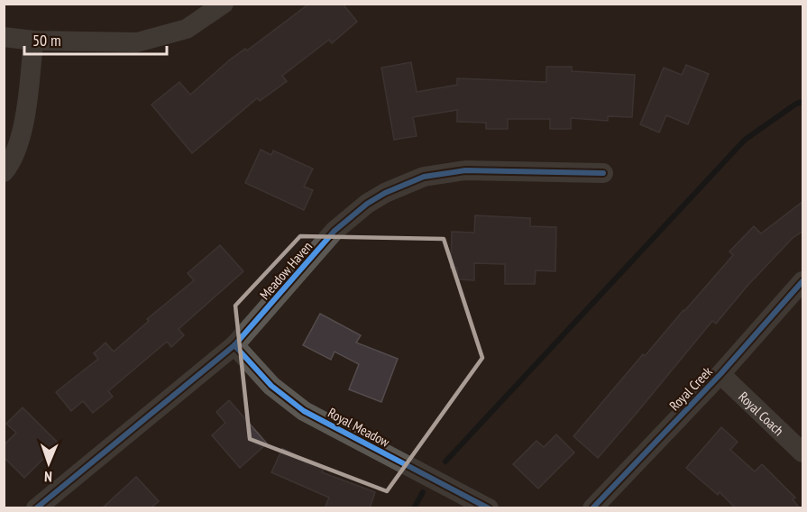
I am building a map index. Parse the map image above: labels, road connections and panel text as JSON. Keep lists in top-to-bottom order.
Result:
{
  "streets": {
    "street": [
      "Meadow Haven",
      "Royal Creek",
      "Royal Coach",
      "Royal Meadow"
    ]
  },
  "crossings": [
    ["Meadow Haven", "Royal Meadow"],
    ["Royal Creek", "Royal Coach"]
  ],
  "scale_bar": "50 m",
  "north": "bottom"
}
